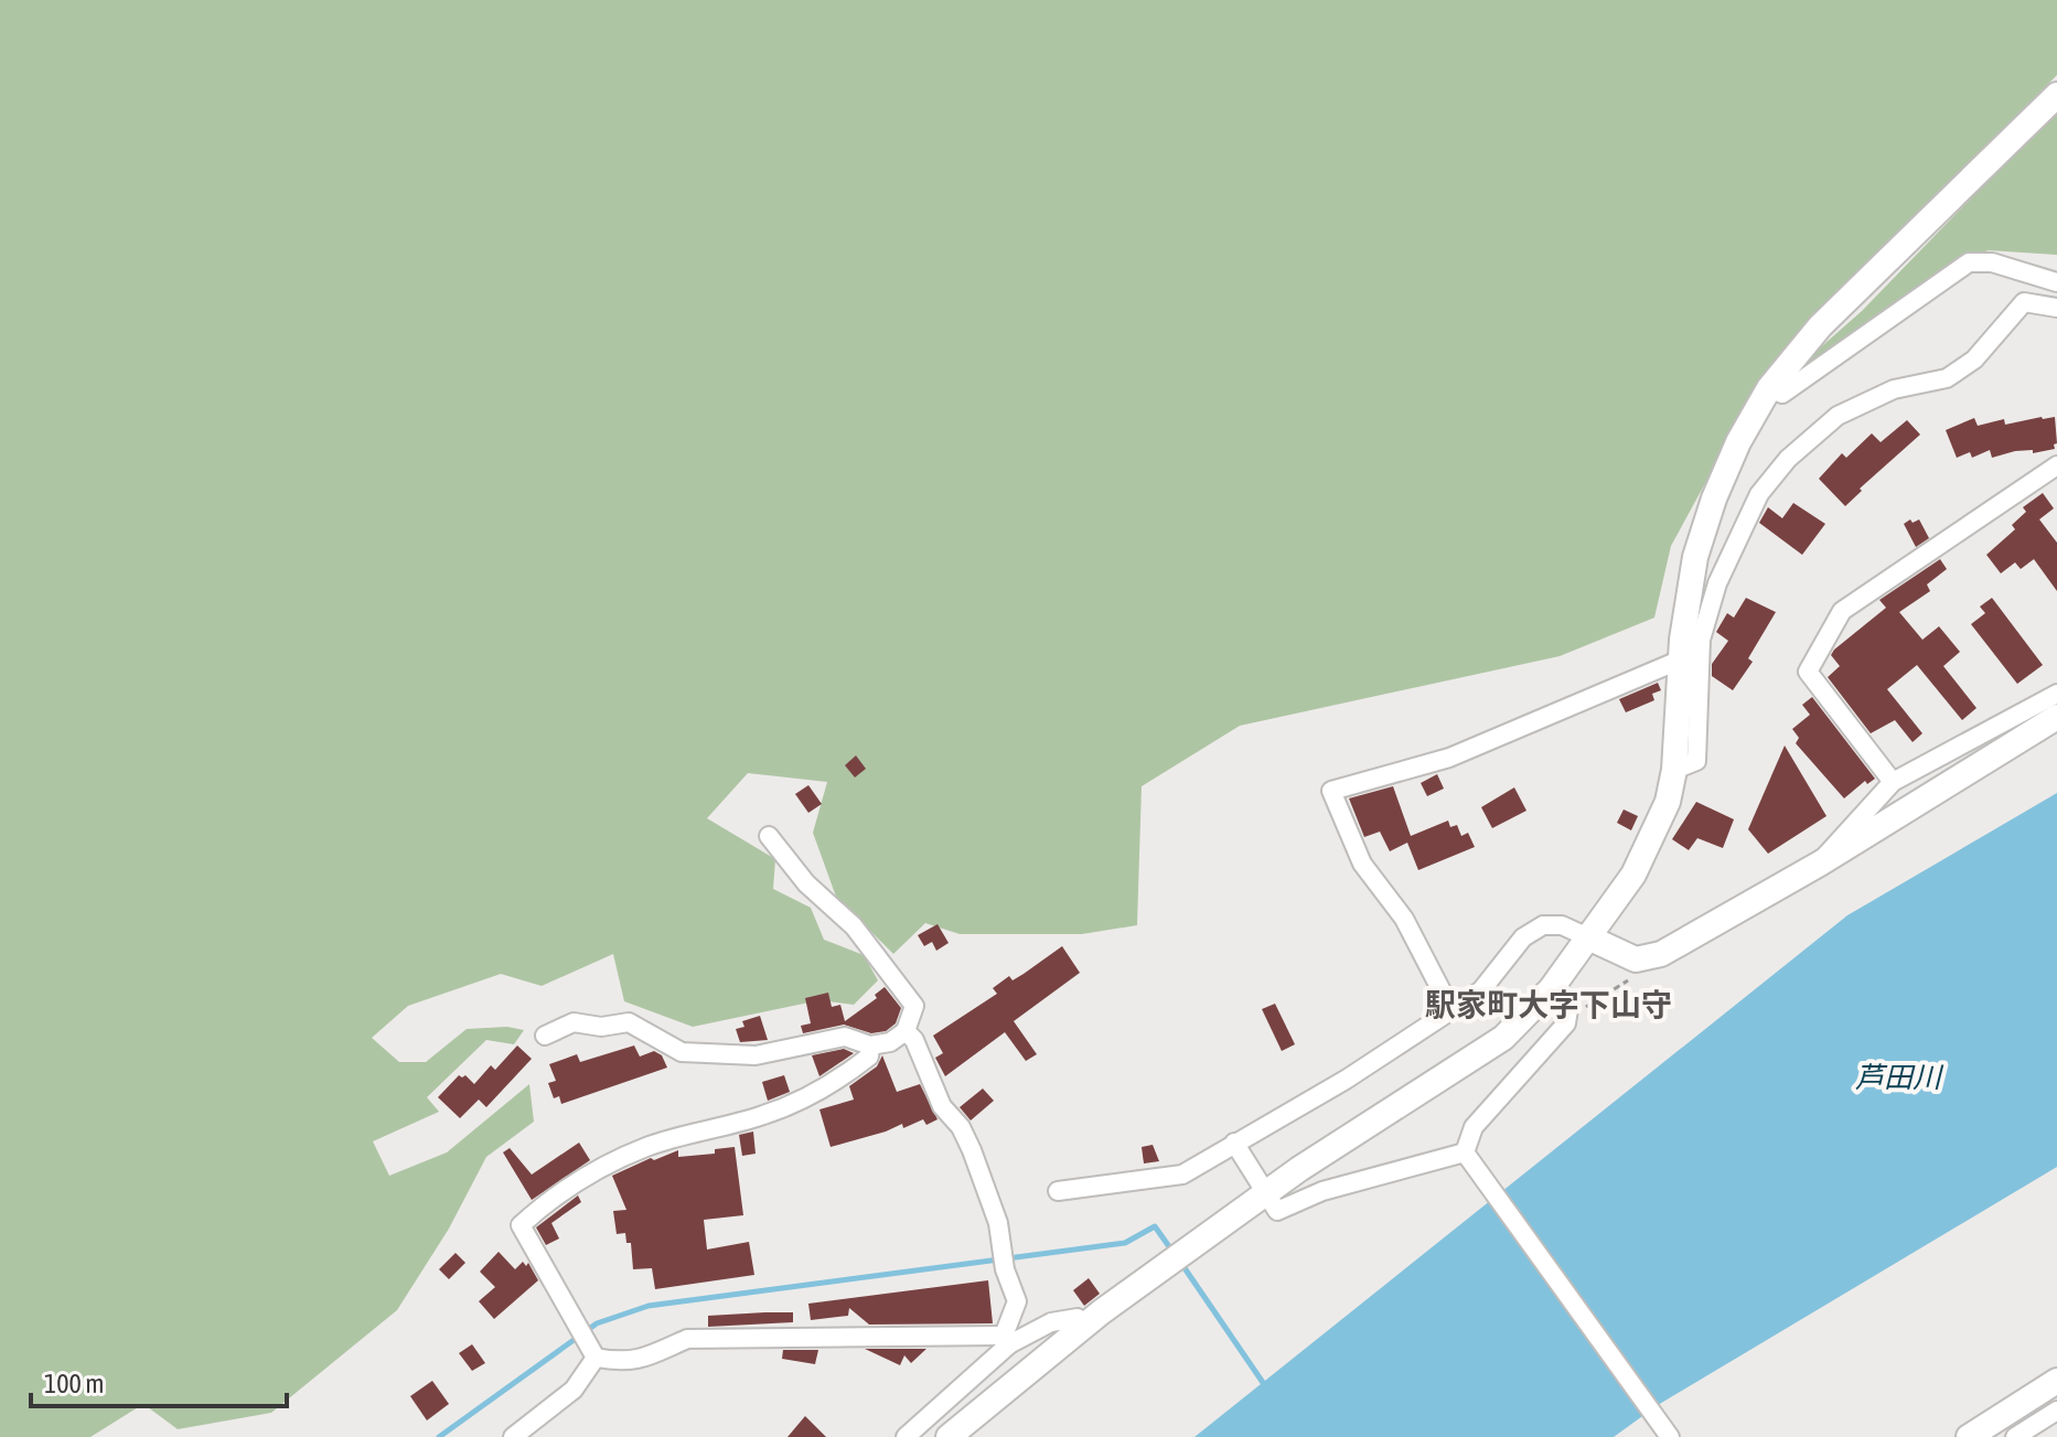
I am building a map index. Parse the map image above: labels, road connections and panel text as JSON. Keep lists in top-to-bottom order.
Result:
{
  "districts": ["駅家町大字下山守"],
  "water": ["芦田川"],
  "scale_bar": "100 m"
}
